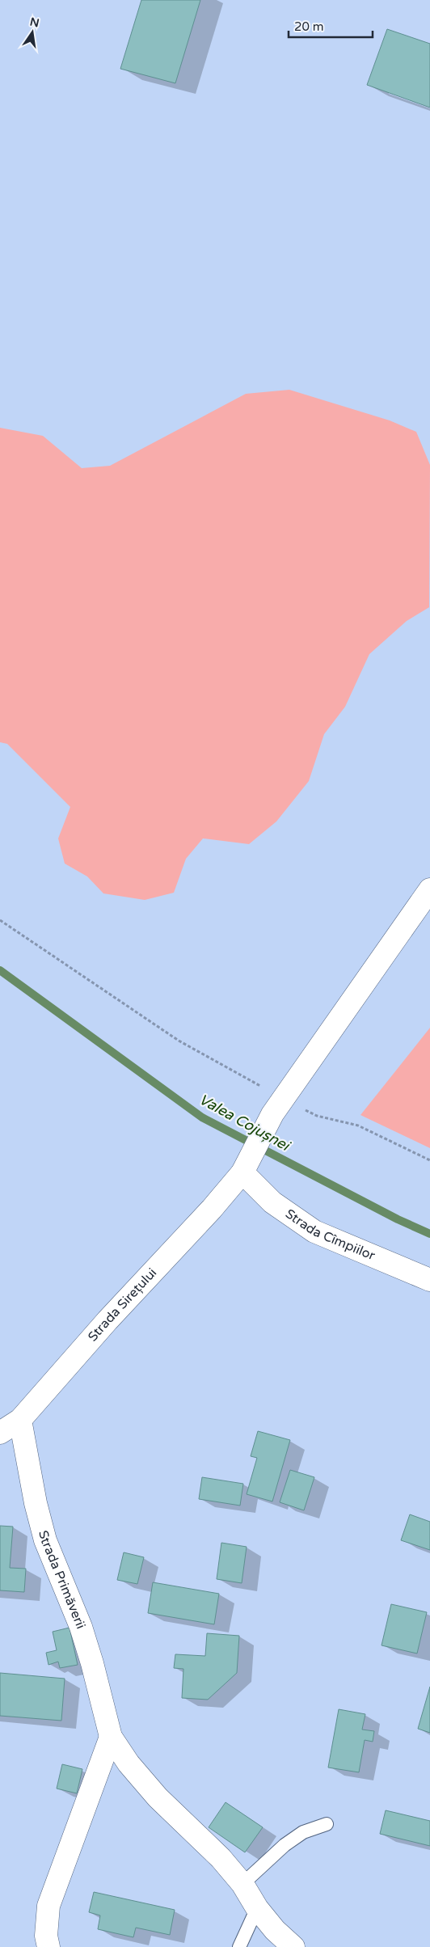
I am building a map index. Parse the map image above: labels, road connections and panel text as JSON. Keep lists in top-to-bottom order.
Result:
{
  "streets": {
    "street": ["Strada Cîmpiilor", "Strada Sirețului", "Strada Primăverii"]
  },
  "crossings": [
    ["Strada Cîmpiilor", "Strada Sirețului"],
    ["Strada Sirețului", "Strada Primăverii"]
  ],
  "water": ["Valea Cojușnei"],
  "scale_bar": "20 m",
  "north": "top"
}
